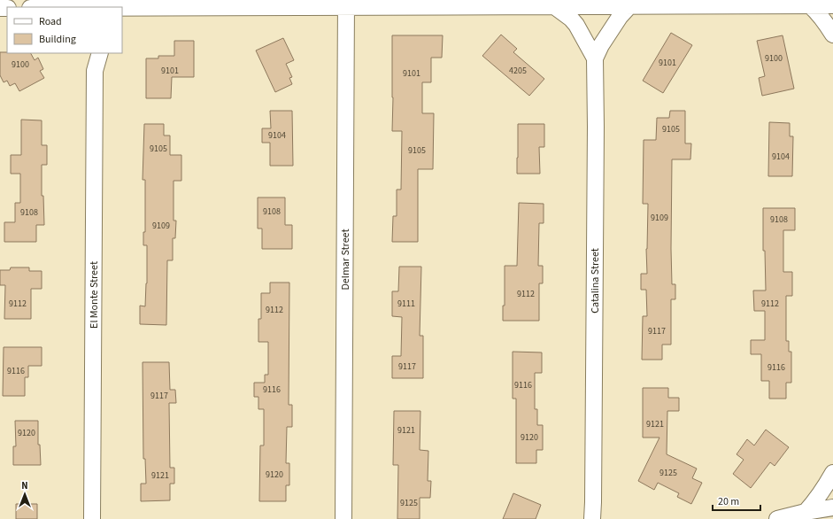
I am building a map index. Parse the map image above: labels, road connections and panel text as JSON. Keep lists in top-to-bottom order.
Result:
{
  "streets": {
    "street": ["Delmar Street", "Catalina Street", "El Monte Street"]
  },
  "house_numbers": [
    "9100",
    "9101",
    "9100",
    "9101",
    "4205",
    "9101",
    "9105",
    "9104",
    "9105",
    "9105",
    "9104",
    "9108",
    "9108",
    "9109",
    "9108",
    "9109",
    "9112",
    "9112",
    "9111",
    "9112",
    "9112",
    "9117",
    "9117",
    "9116",
    "9116",
    "9116",
    "9116",
    "9117",
    "9121",
    "9121",
    "9120",
    "9120",
    "9125",
    "9120",
    "9121",
    "9125"
  ],
  "legend": ["Road", "Building"],
  "scale_bar": "20 m",
  "north": "top"
}
